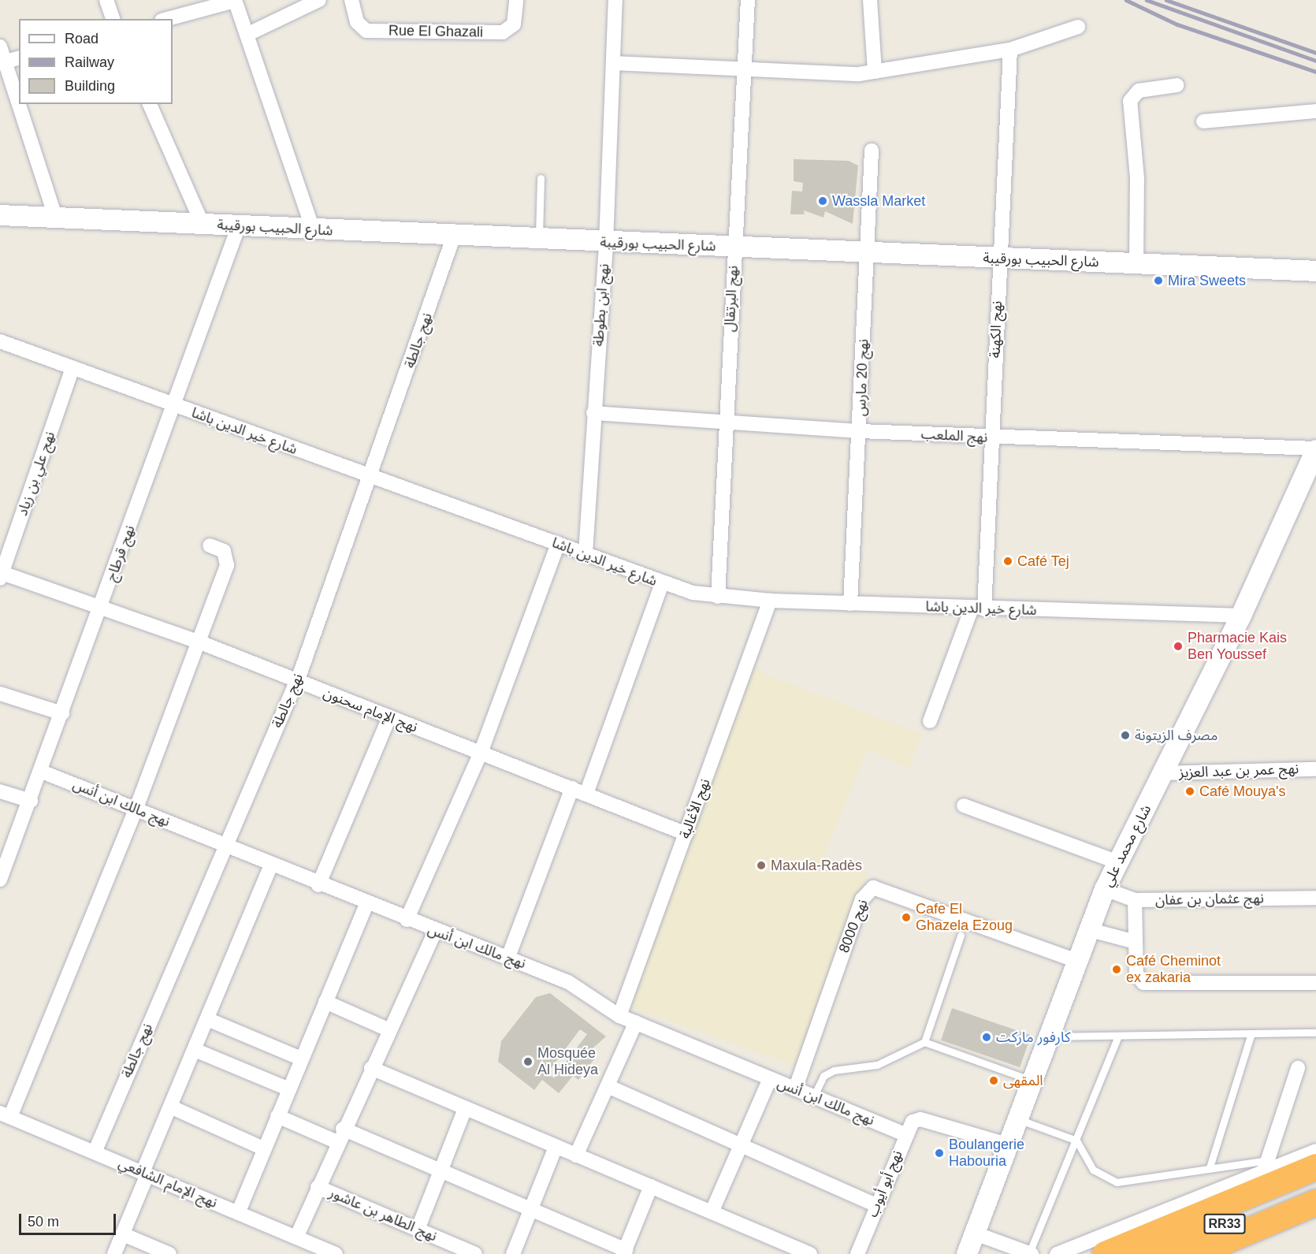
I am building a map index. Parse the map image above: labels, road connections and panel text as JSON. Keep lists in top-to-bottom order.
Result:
{
  "streets": {
    "highway": ["RR33"],
    "street": [
      "Rue El Ghazali",
      "شارع الحبيب بورقيبة",
      "نهج البرتقال",
      "نهج ابن بطوطة",
      "نهج الكهنة",
      "نهج جالطة",
      "نهج 20 مارس",
      "شارع خير الدين باشا",
      "نهج الملعب",
      "نهج علي بن زياد",
      "نهج قرطاج",
      "نهج الإمام سحنون",
      "نهج عمر بن عبد العزيز",
      "نهج مالك ابن أنس",
      "نهج الأغالبة",
      "شارع محمد علي",
      "نهج عثمان بن عفان",
      "نهج 8000",
      "نهج الإمام الشافعي",
      "نهج أبو أيوب",
      "نهج الطاهر بن عاشور"
    ]
  },
  "crossings": [
    ["شارع الحبيب بورقيبة", "نهج البرتقال"],
    ["شارع الحبيب بورقيبة", "نهج ابن بطوطة"],
    ["شارع الحبيب بورقيبة", "نهج الكهنة"],
    ["شارع الحبيب بورقيبة", "نهج جالطة"],
    ["شارع الحبيب بورقيبة", "نهج 20 مارس"],
    ["شارع الحبيب بورقيبة", "نهج قرطاج"],
    ["نهج البرتقال", "شارع خير الدين باشا"],
    ["نهج البرتقال", "نهج الملعب"],
    ["نهج ابن بطوطة", "شارع خير الدين باشا"],
    ["نهج ابن بطوطة", "نهج الملعب"],
    ["نهج الكهنة", "شارع خير الدين باشا"],
    ["نهج الكهنة", "نهج الملعب"],
    ["نهج جالطة", "شارع خير الدين باشا"],
    ["نهج جالطة", "نهج الإمام سحنون"],
    ["نهج جالطة", "نهج مالك ابن أنس"],
    ["نهج جالطة", "نهج الإمام الشافعي"],
    ["نهج 20 مارس", "شارع خير الدين باشا"],
    ["نهج 20 مارس", "نهج الملعب"],
    ["شارع خير الدين باشا", "نهج علي بن زياد"],
    ["شارع خير الدين باشا", "نهج قرطاج"],
    ["شارع خير الدين باشا", "نهج الأغالبة"],
    ["شارع خير الدين باشا", "شارع محمد علي"],
    ["نهج الملعب", "شارع محمد علي"],
    ["نهج علي بن زياد", "نهج الإمام سحنون"],
    ["نهج قرطاج", "نهج الإمام سحنون"],
    ["نهج قرطاج", "نهج مالك ابن أنس"],
    ["نهج الإمام سحنون", "نهج الأغالبة"],
    ["نهج عمر بن عبد العزيز", "شارع محمد علي"],
    ["نهج مالك ابن أنس", "نهج الأغالبة"],
    ["نهج مالك ابن أنس", "نهج 8000"],
    ["نهج مالك ابن أنس", "نهج أبو أيوب"],
    ["شارع محمد علي", "نهج عثمان بن عفان"],
    ["شارع محمد علي", "نهج 8000"],
    ["شارع محمد علي", "نهج أبو أيوب"]
  ],
  "places": [
    "Wassla Market",
    "Mira Sweets",
    "Café Tej",
    "Pharmacie Kais Ben Youssef",
    "مصرف الزيتونة",
    "Café Mouya's",
    "Maxula-Radès",
    "Cafe El Ghazela Ezoug",
    "Café Cheminot ex zakaria",
    "كارفور ماركت",
    "Mosquée Al Hideya",
    "المقهى",
    "Boulangerie Habouria"
  ],
  "legend": ["Road", "Railway", "Building"],
  "scale_bar": "50 m"
}
